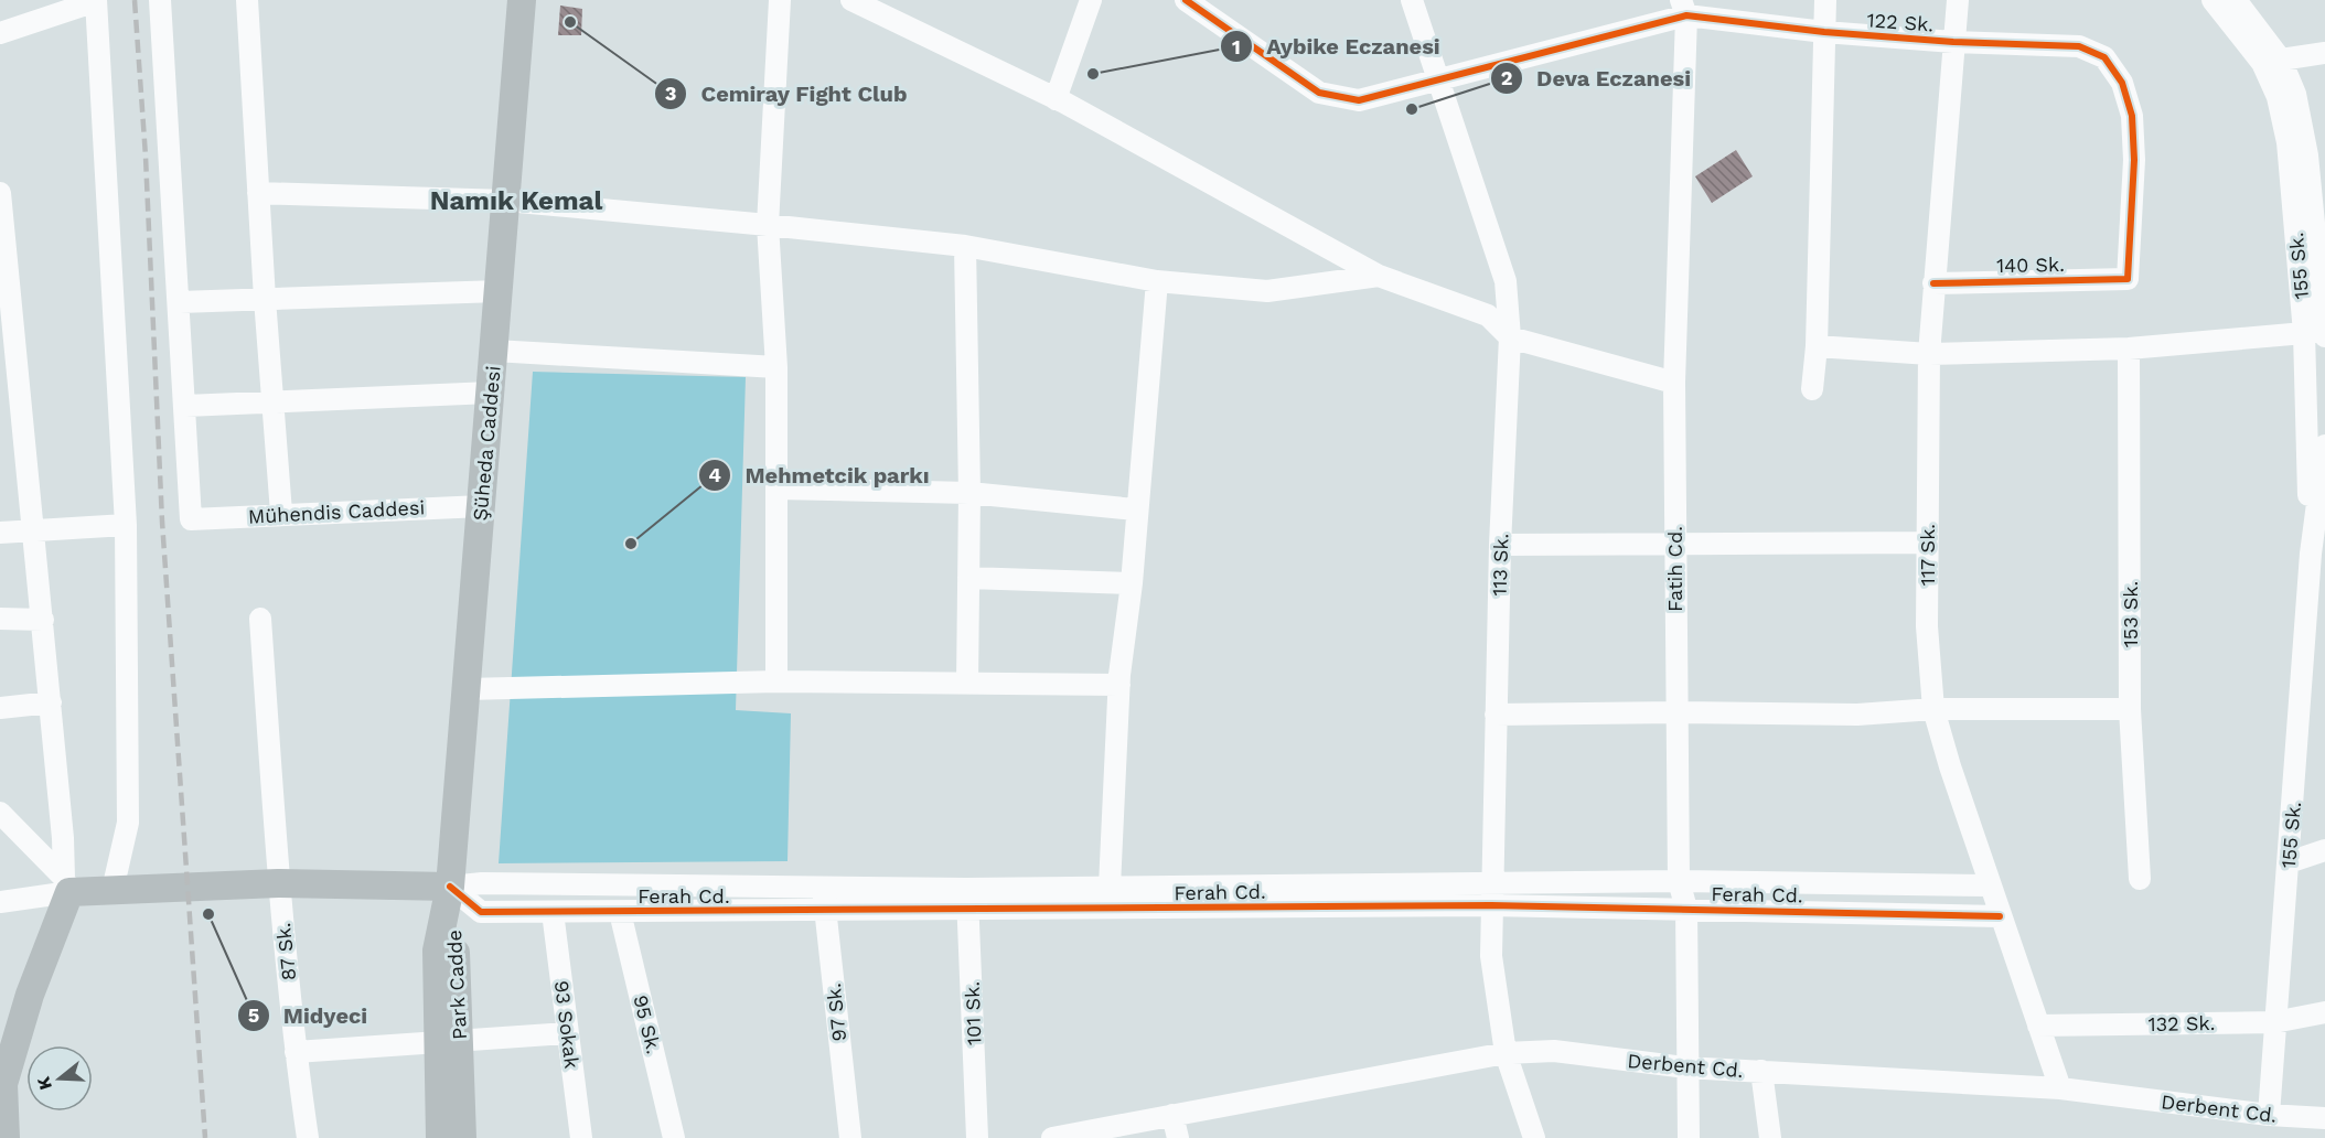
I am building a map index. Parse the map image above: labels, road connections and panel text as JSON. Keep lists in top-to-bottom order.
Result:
{
  "streets": {
    "main road": ["Şüheda Caddesi", "Park Cadde"],
    "street": [
      "122 Sk.",
      "140 Sk.",
      "155 Sk.",
      "Mühendis Caddesi",
      "117 Sk.",
      "113 Sk.",
      "Fatih Cd.",
      "153 Sk.",
      "Ferah Cd.",
      "87 Sk.",
      "97 Sk.",
      "101 Sk.",
      "132 Sk.",
      "93 Sokak",
      "95 Sk.",
      "Derbent Cd."
    ]
  },
  "crossings": [
    ["122 Sk.", "140 Sk."],
    ["122 Sk.", "117 Sk."],
    ["122 Sk.", "113 Sk."],
    ["122 Sk.", "Fatih Cd."],
    ["140 Sk.", "117 Sk."],
    ["155 Sk.", "132 Sk."],
    ["155 Sk.", "Derbent Cd."],
    ["Şüheda Caddesi", "Mühendis Caddesi"],
    ["Şüheda Caddesi", "Ferah Cd."],
    ["Şüheda Caddesi", "Park Cadde"],
    ["117 Sk.", "Ferah Cd."],
    ["117 Sk.", "132 Sk."],
    ["117 Sk.", "Derbent Cd."],
    ["113 Sk.", "Ferah Cd."],
    ["113 Sk.", "Derbent Cd."],
    ["Fatih Cd.", "Ferah Cd."],
    ["Fatih Cd.", "Derbent Cd."],
    ["Ferah Cd.", "Park Cadde"],
    ["Ferah Cd.", "97 Sk."],
    ["Ferah Cd.", "101 Sk."],
    ["Ferah Cd.", "93 Sokak"],
    ["Ferah Cd.", "95 Sk."]
  ],
  "districts": ["Namık Kemal"],
  "places": [
    "Cemiray Fight Club",
    "Aybike Eczanesi",
    "Deva Eczanesi",
    "Mehmetcik parkı",
    "Midyeci"
  ],
  "north": "left"
}
